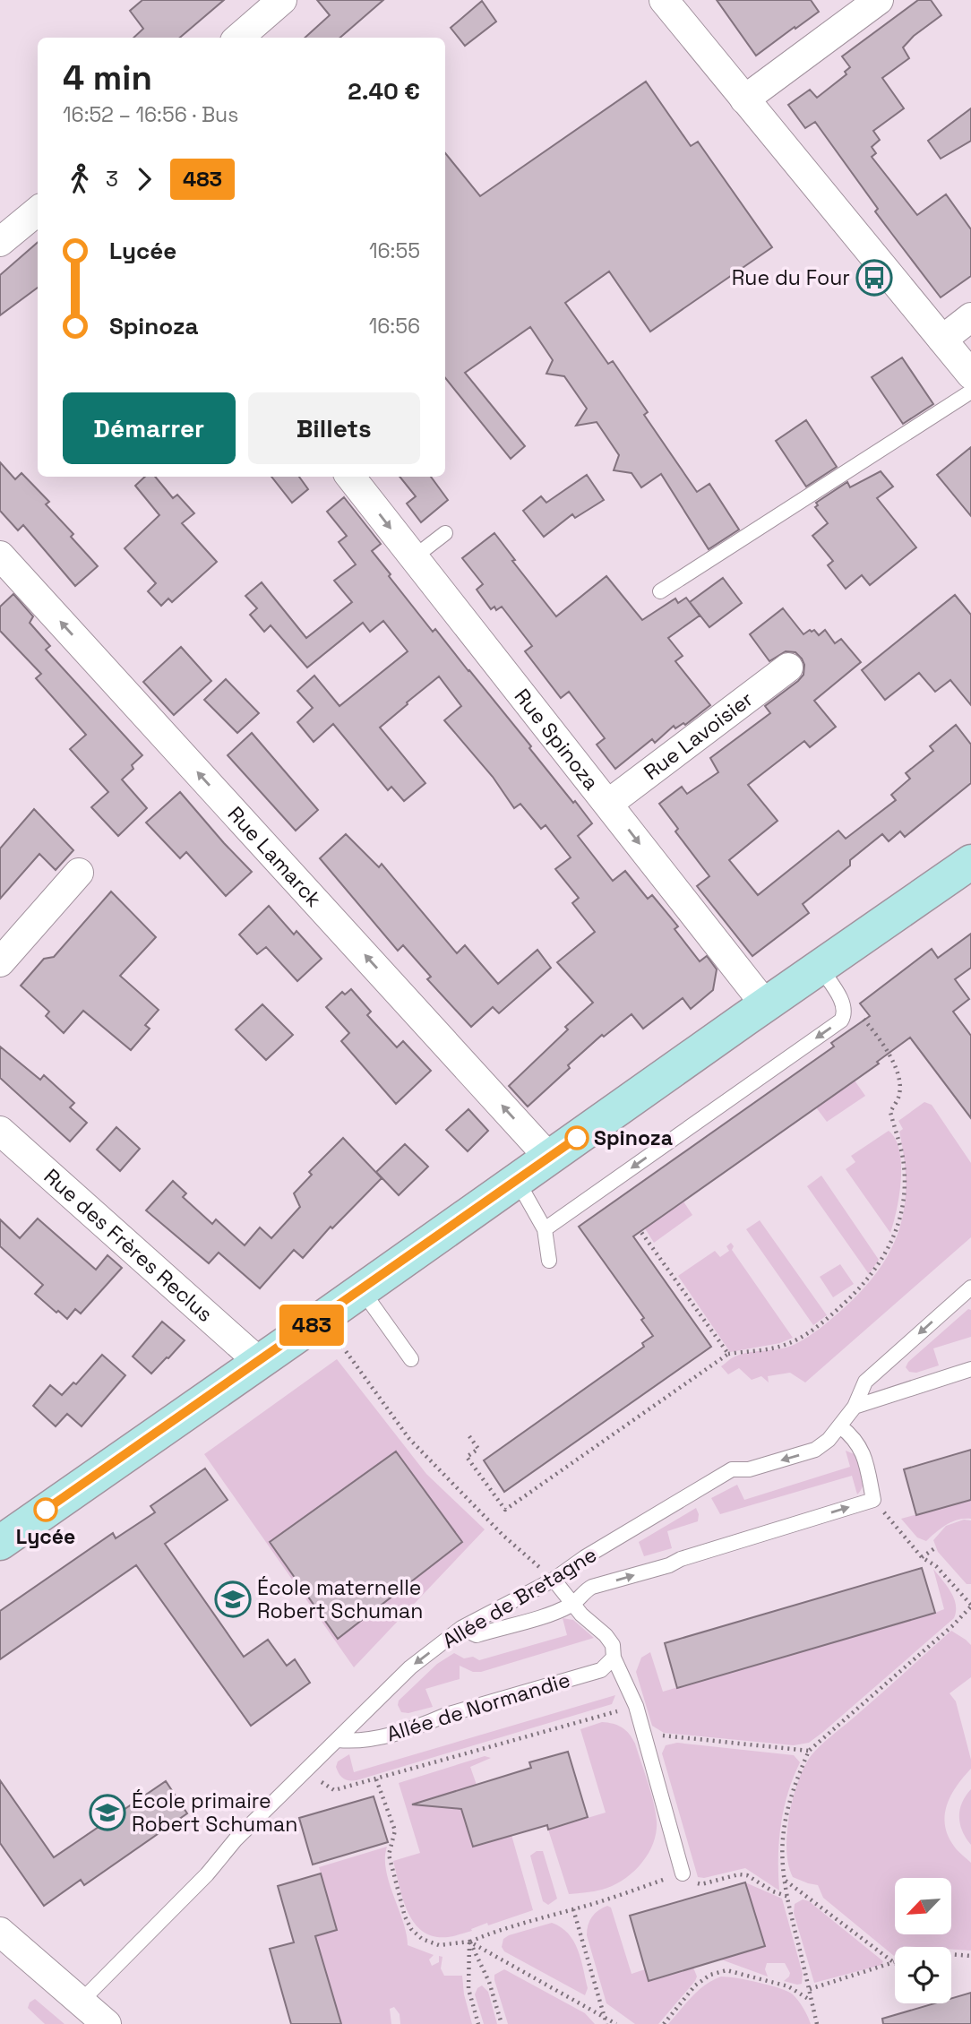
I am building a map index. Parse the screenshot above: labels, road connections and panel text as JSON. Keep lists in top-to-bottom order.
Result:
{
  "streets": {
    "street": [
      "Rue Lavoisier",
      "Rue Spinoza",
      "Rue Lamarck",
      "Rue des Frères Reclus"
    ],
    "lane": ["Allée de Bretagne", "Allée de Normandie"]
  },
  "crossings": [
    ["Rue Lavoisier", "Rue Spinoza"],
    ["Allée de Bretagne", "Allée de Normandie"]
  ],
  "one_way": ["Rue Spinoza", "Rue Lamarck"],
  "places": {
    "bus stop": ["Rue du Four"],
    "other": ["Spinoza", "Lycée"],
    "school or university": ["École maternelle Robert Schuman", "École primaire Robert Schuman"]
  },
  "lines": ["bus line 483"],
  "north": "bottom left",
  "page": {
    "on_map": "483",
    "heading": ["4 min", "16:52 – 16:56 · Bus", "2.40 €"],
    "legs": ["3", "483"],
    "list": [
      {
        "name": "Lycée",
        "value": "16:55"
      },
      {
        "name": "Spinoza",
        "value": "16:56"
      }
    ],
    "buttons": ["Démarrer", "Billets"]
  }
}
